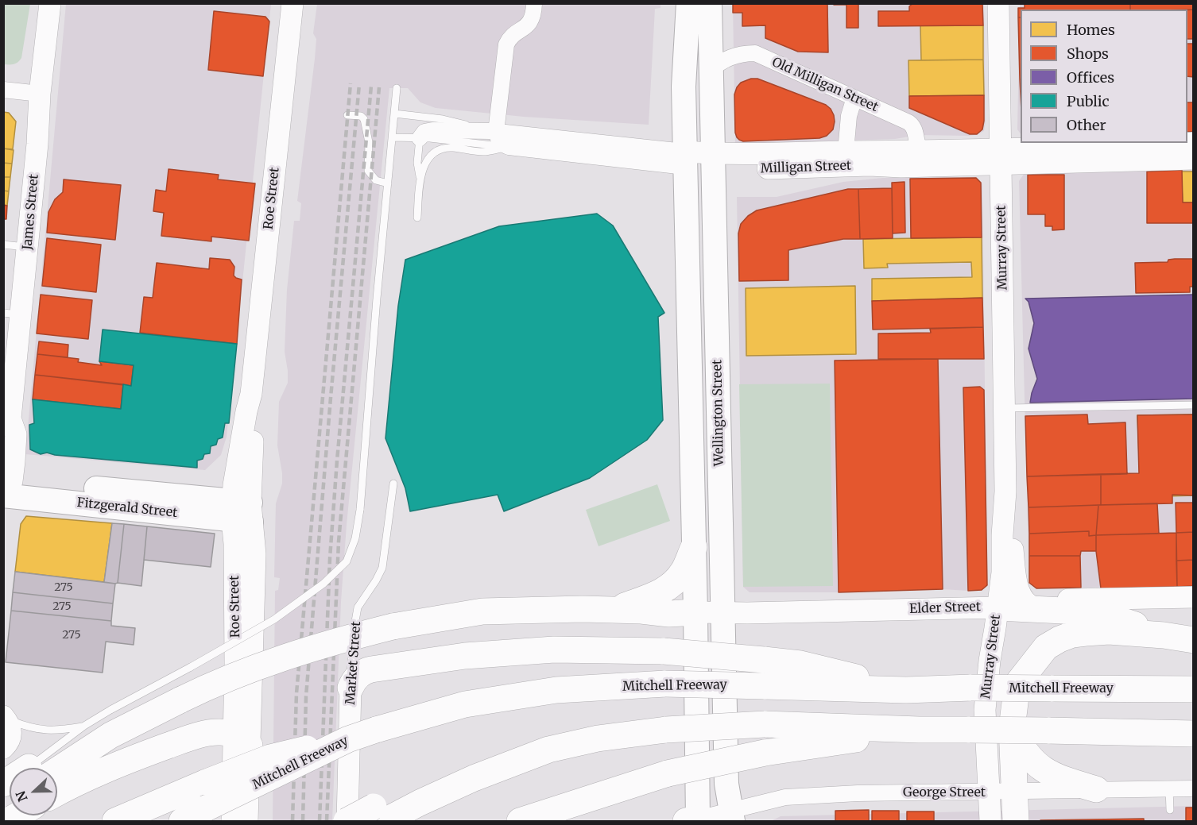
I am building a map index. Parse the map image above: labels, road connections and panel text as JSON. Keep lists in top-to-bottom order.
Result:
{
  "streets": {
    "highway": ["Mitchell Freeway"],
    "main road": [
      "Milligan Street",
      "Roe Street",
      "James Street",
      "Murray Street",
      "Wellington Street",
      "Fitzgerald Street",
      "Elder Street",
      "Market Street"
    ],
    "street": ["Old Milligan Street", "George Street"]
  },
  "crossings": [
    ["Old Milligan Street", "Milligan Street"],
    ["Old Milligan Street", "Wellington Street"],
    ["Milligan Street", "Murray Street"],
    ["Milligan Street", "Wellington Street"],
    ["Roe Street", "Fitzgerald Street"],
    ["James Street", "Fitzgerald Street"],
    ["Murray Street", "Elder Street"],
    ["Murray Street", "George Street"],
    ["Wellington Street", "Elder Street"],
    ["Wellington Street", "George Street"]
  ],
  "house_numbers": ["275", "275", "275"],
  "legend": [
    "Homes",
    "Shops",
    "Offices",
    "Public",
    "Other"
  ],
  "north": "left"
}
